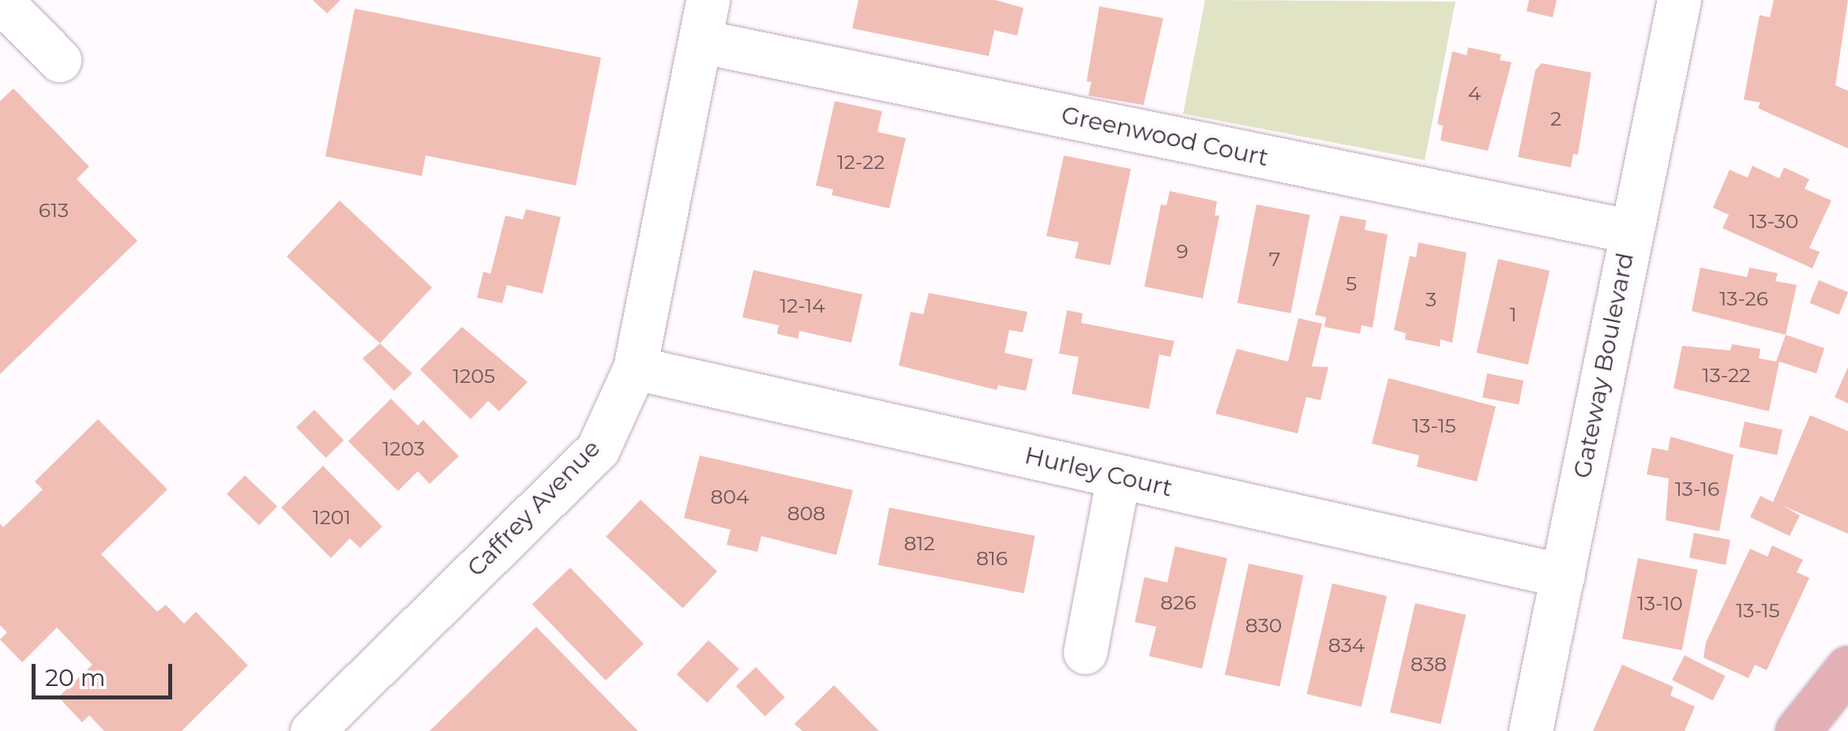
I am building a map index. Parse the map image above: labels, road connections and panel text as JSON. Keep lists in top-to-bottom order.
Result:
{
  "streets": {
    "street": [
      "Greenwood Court",
      "Gateway Boulevard",
      "Hurley Court",
      "Caffrey Avenue"
    ]
  },
  "crossings": [
    ["Greenwood Court", "Gateway Boulevard"],
    ["Greenwood Court", "Caffrey Avenue"],
    ["Gateway Boulevard", "Hurley Court"],
    ["Hurley Court", "Caffrey Avenue"]
  ],
  "house_numbers": [
    "4",
    "2",
    "12-22",
    "613",
    "13-30",
    "9",
    "7",
    "5",
    "13-26",
    "3",
    "12-14",
    "1",
    "13-22",
    "1205",
    "13-15",
    "1203",
    "13-16",
    "804",
    "808",
    "1201",
    "812",
    "816",
    "826",
    "13-10",
    "13-15",
    "830",
    "834",
    "838"
  ],
  "scale_bar": "20 m"
}
